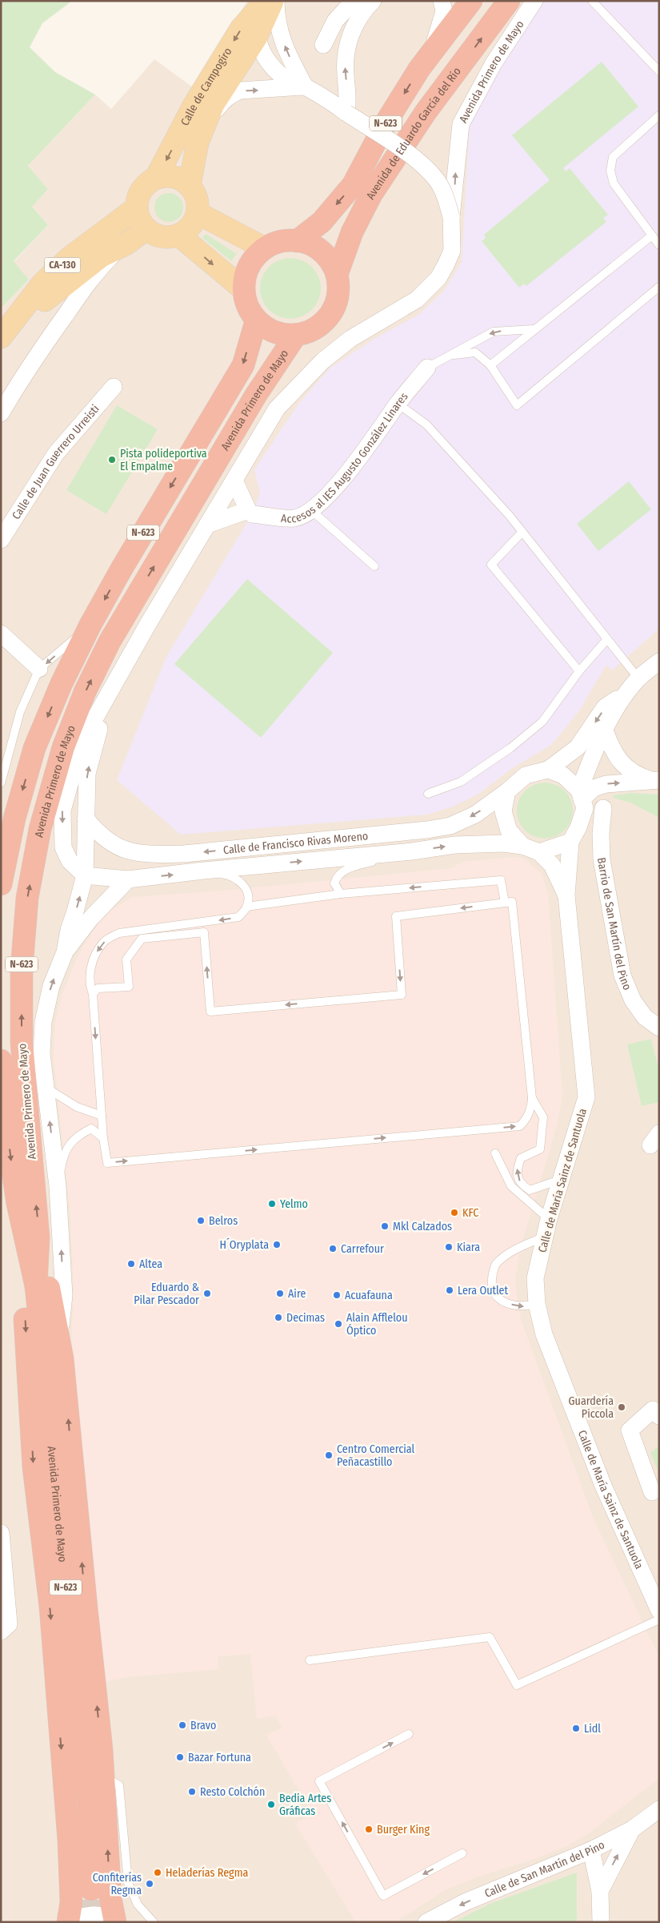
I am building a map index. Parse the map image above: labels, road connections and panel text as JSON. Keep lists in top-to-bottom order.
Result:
{
  "streets": {
    "highway": ["Avenida Primero de Mayo", "N-623", "Avenida de Eduardo García del Río"],
    "main road": ["Calle de Campogiro", "CA-130"],
    "street": [
      "Accesos al IES Augusto González Linares",
      "Calle de Juan Guerrero Urreisti",
      "Calle de Francisco Rivas Moreno",
      "Barrio de San Martín del Pino",
      "Calle de María Sainz de Santuola",
      "Calle de San Martín del Pino"
    ]
  },
  "crossings": [
    ["Avenida Primero de Mayo", "Calle de Campogiro"],
    ["Avenida Primero de Mayo", "N-623"],
    ["Avenida Primero de Mayo", "Avenida de Eduardo García del Río"],
    ["Avenida Primero de Mayo", "Calle de Francisco Rivas Moreno"],
    ["Calle de Campogiro", "CA-130"],
    ["N-623", "Avenida de Eduardo García del Río"],
    ["Calle de Francisco Rivas Moreno", "Calle de María Sainz de Santuola"]
  ],
  "one_way": ["Calle de San Martín del Pino"],
  "places": [
    "Pista polideportiva El Empalme",
    "Yelmo",
    "KFC",
    "Belros",
    "Mkl Calzados",
    "H´Oryplata",
    "Kiara",
    "Carrefour",
    "Altea",
    "Lera Outlet",
    "Eduardo & Pilar Pescador",
    "Aire",
    "Acuafauna",
    "Decimas",
    "Alain Afflelou Óptico",
    "Guardería Piccola",
    "Centro Comercial Peñacastillo",
    "Bravo",
    "Lidl",
    "Bazar Fortuna",
    "Resto Colchón",
    "Bedia Artes Gráficas",
    "Burger King",
    "Heladerías Regma",
    "Confiterías Regma"
  ]
}
